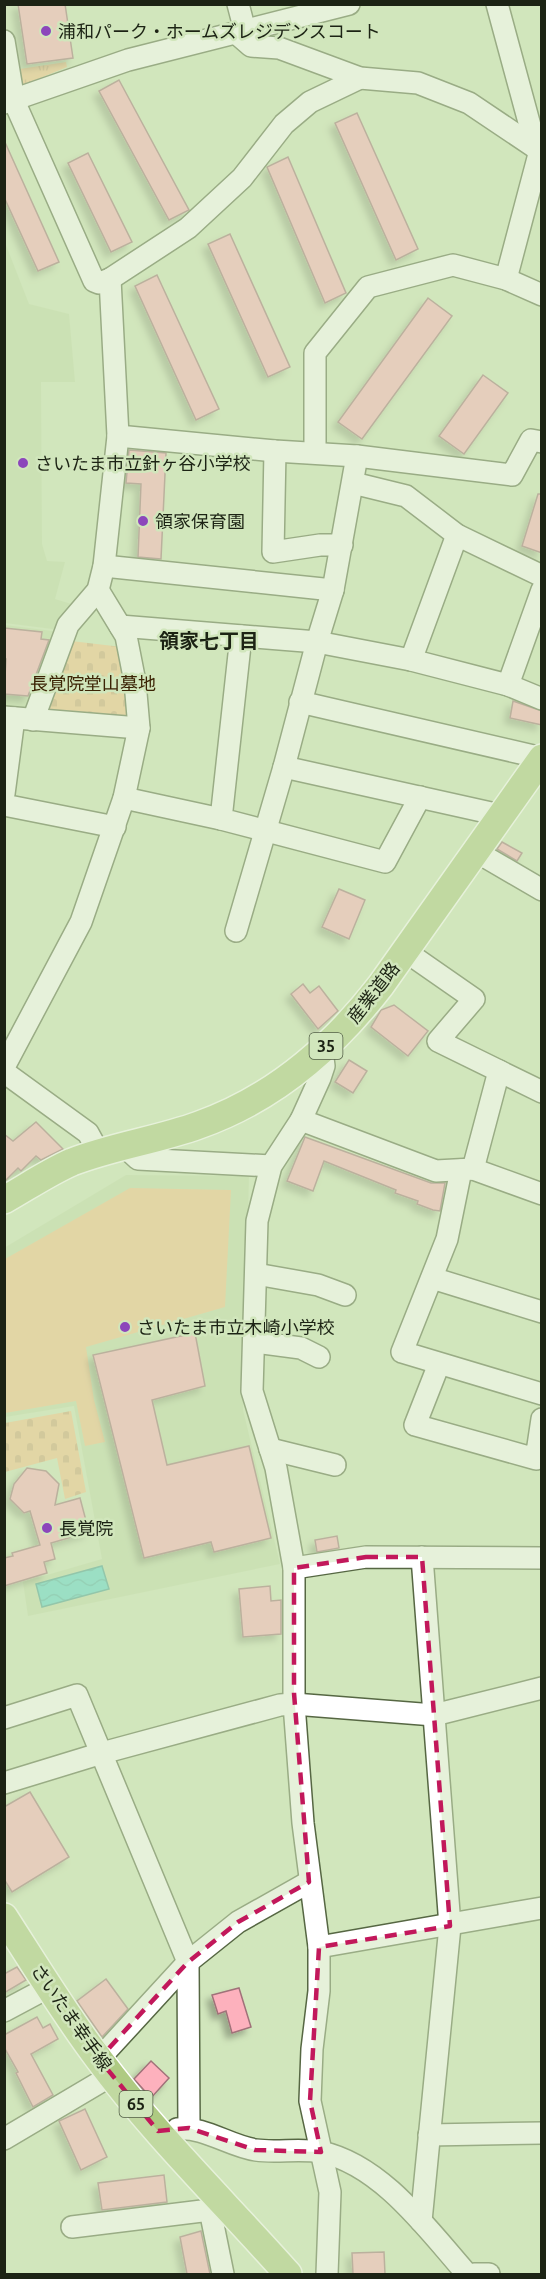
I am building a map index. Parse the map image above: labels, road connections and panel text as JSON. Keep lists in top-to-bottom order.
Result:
{
  "streets": {
    "main road": [
      "産業道路",
      "35",
      "さいたま幸手線",
      "65"
    ]
  },
  "districts": ["領家七丁目"],
  "parks": ["長覚院堂山墓地"],
  "places": [
    "浦和パーク・ホームズレジデンスコート",
    "さいたま市立針ヶ谷小学校",
    "領家保育園",
    "さいたま市立木崎小学校",
    "長覚院"
  ]
}
